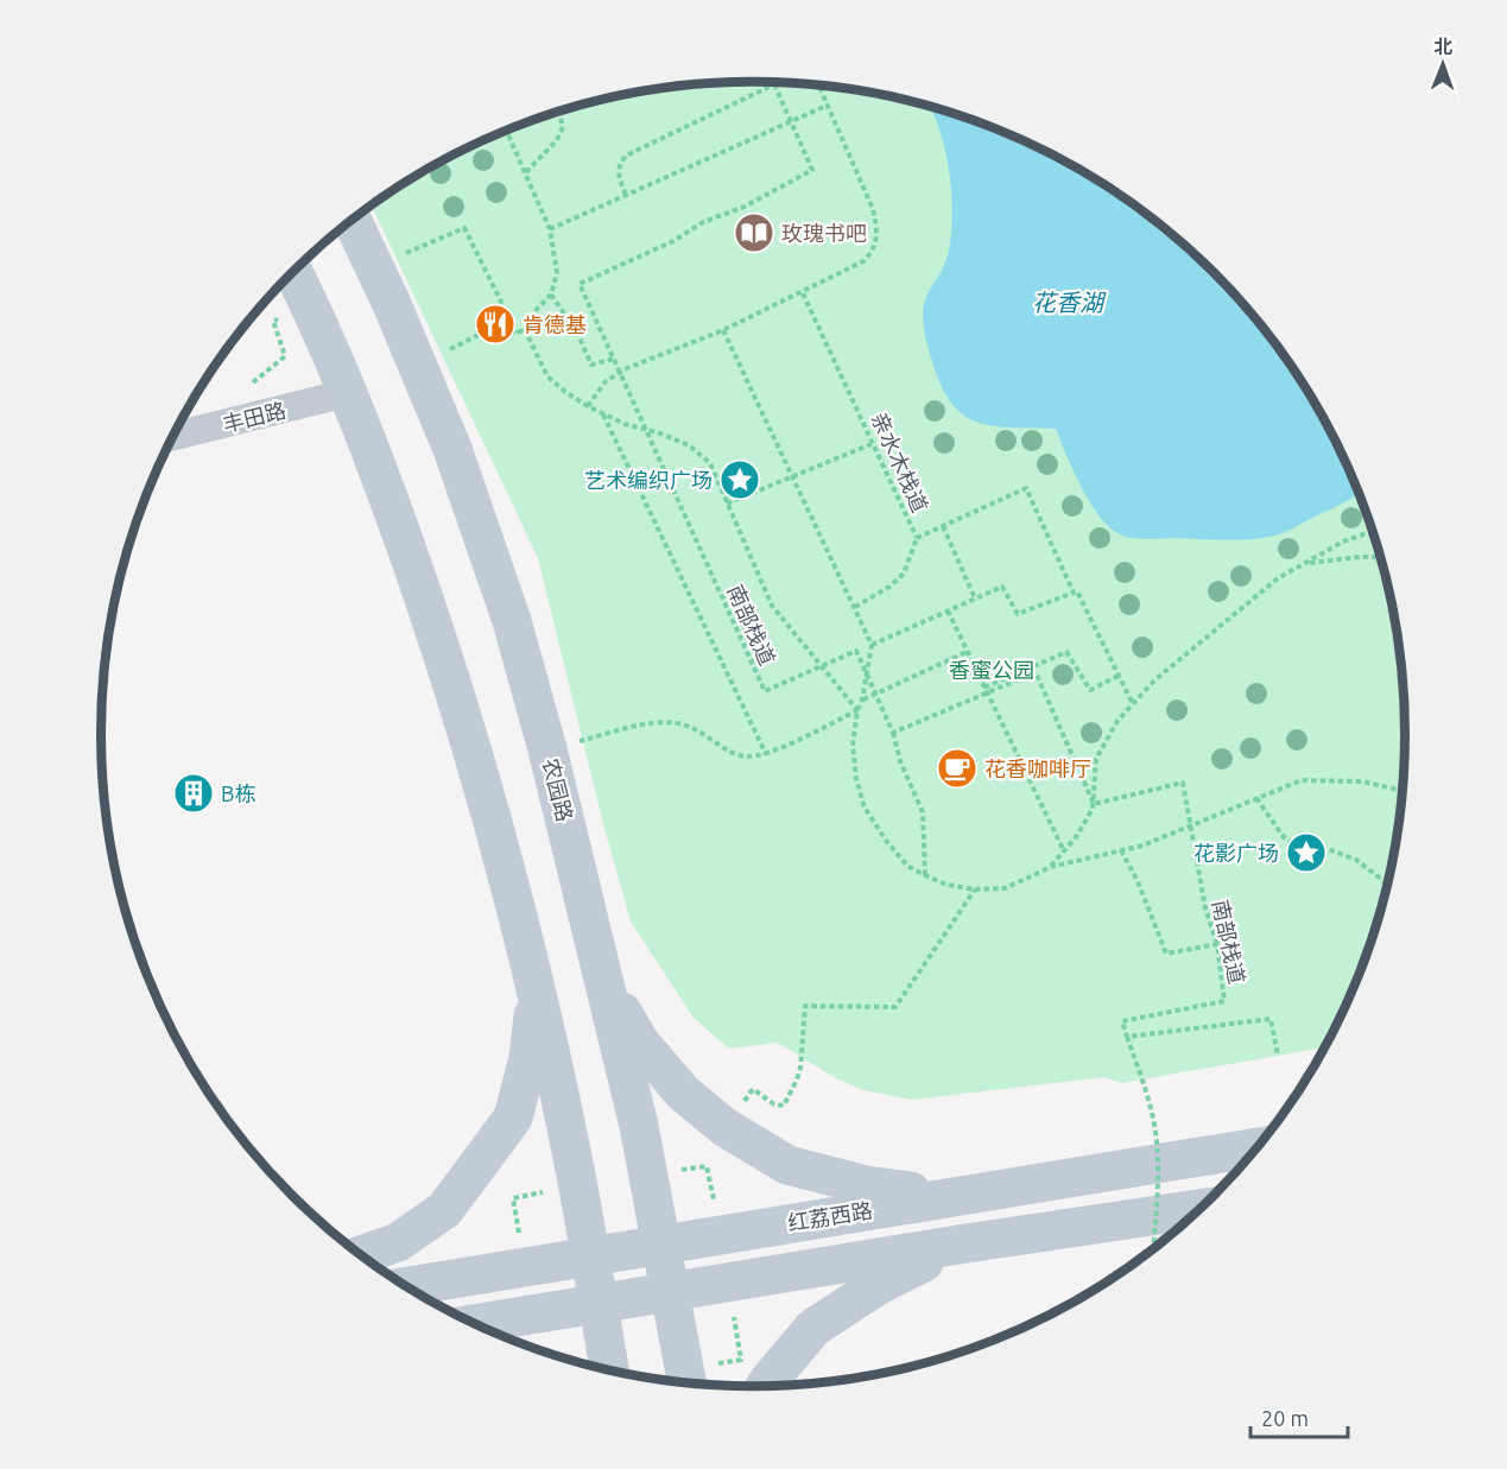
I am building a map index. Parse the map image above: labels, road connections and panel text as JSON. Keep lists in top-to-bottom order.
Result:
{
  "streets": {
    "main road": ["农园路", "红荔西路"],
    "street": ["丰田路"],
    "path": ["亲水木栈道", "南部栈道"]
  },
  "crossings": [
    ["农园路", "红荔西路"]
  ],
  "water": ["花香湖"],
  "parks": ["香蜜公园"],
  "places": {
    "library": ["玫瑰书吧"],
    "restaurant": ["肯德基"],
    "place": ["艺术编织广场", "花影广场"],
    "cafe": ["花香咖啡厅"],
    "building": ["B栋"]
  },
  "scale_bar": "20 m",
  "north": "top"
}
